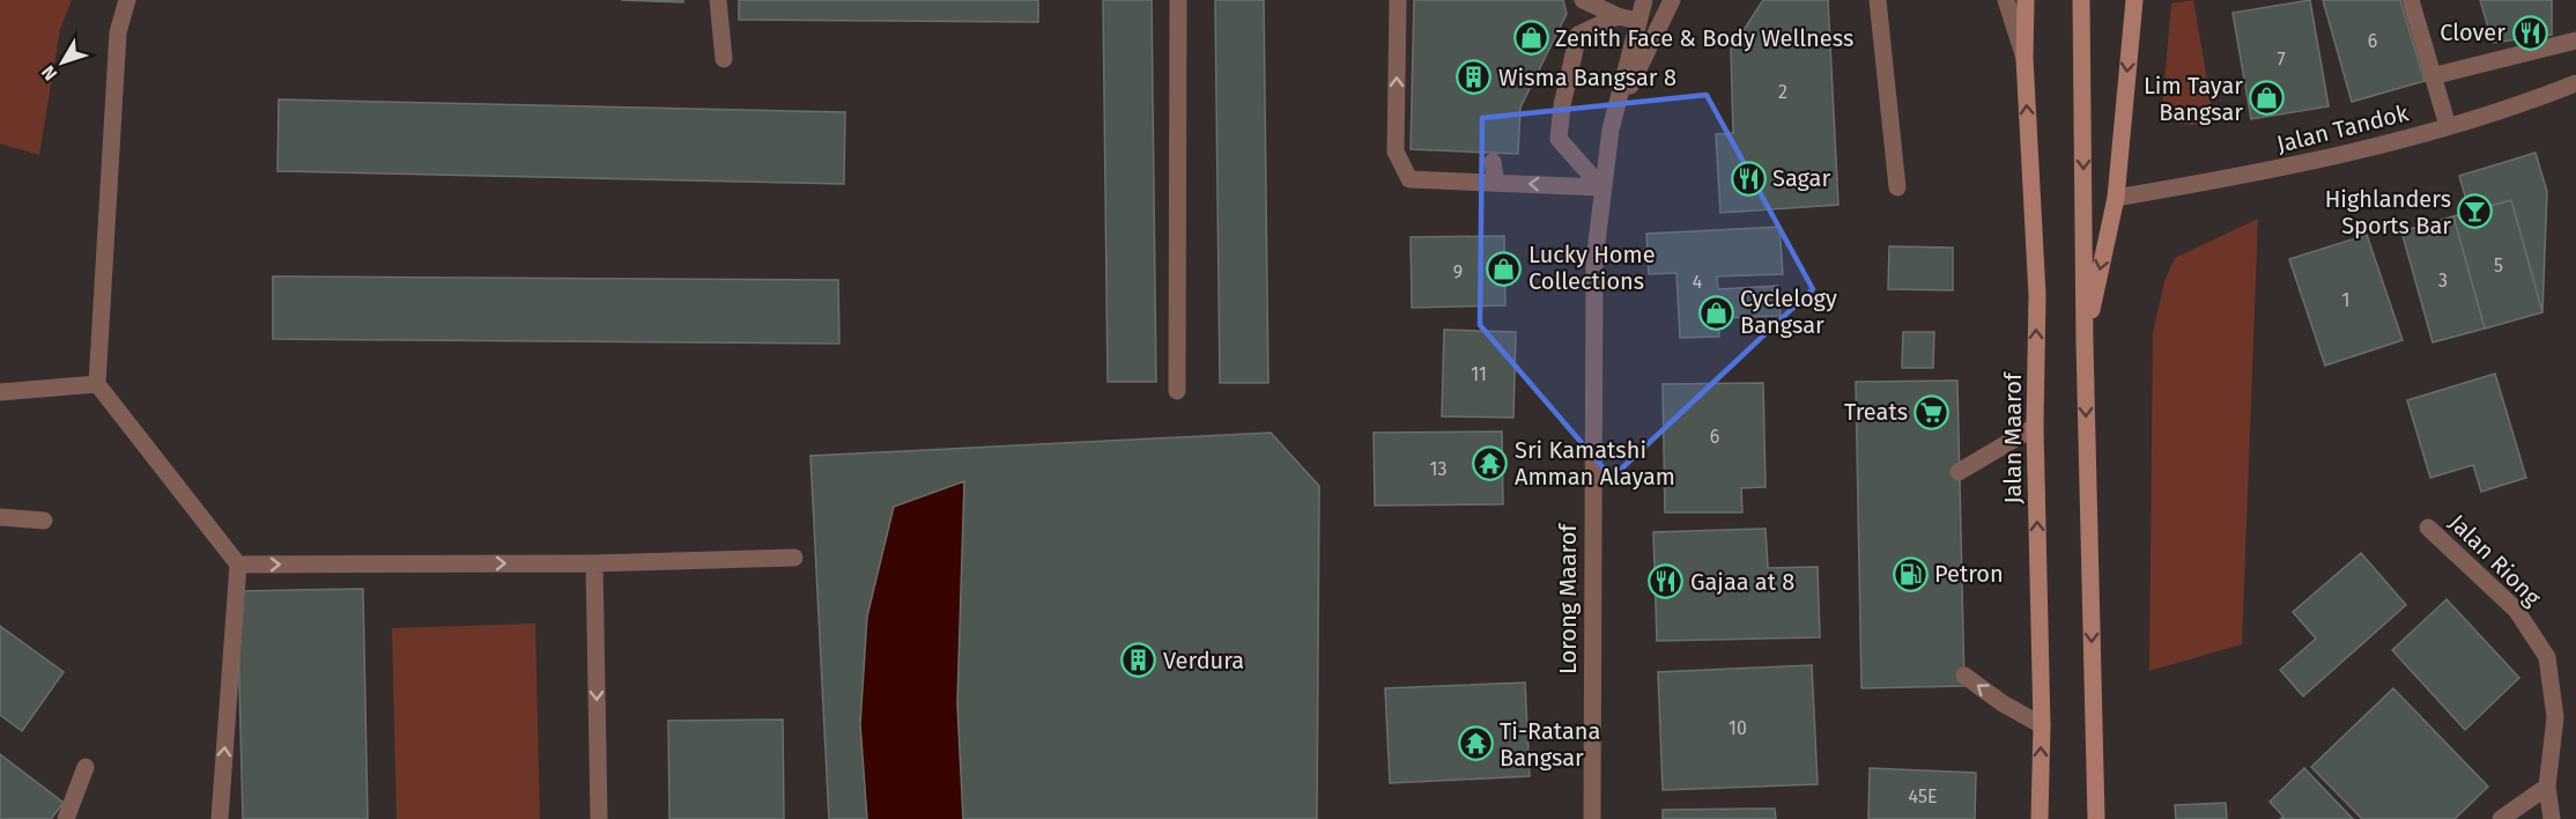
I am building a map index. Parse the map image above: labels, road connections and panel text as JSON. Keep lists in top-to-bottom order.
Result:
{
  "streets": {
    "main road": ["Jalan Maarof"],
    "street": ["Jalan Tandok", "Jalan Riong", "Lorong Maarof"]
  },
  "places": {
    "restaurant": ["Clover", "Sagar", "Gajaa at 8"],
    "shop": [
      "Zenith Face & Body Wellness",
      "Lim Tayar Bangsar",
      "Lucky Home Collections",
      "Cyclelogy Bangsar"
    ],
    "building": ["Wisma Bangsar 8", "Verdura"],
    "bar": ["Highlanders Sports Bar"],
    "supermarket": ["Treats"],
    "temple": ["Sri Kamatshi Amman Alayam", "Ti-Ratana Bangsar"],
    "fuel station": ["Petron"]
  },
  "house_numbers": [
    "6",
    "7",
    "2",
    "5",
    "9",
    "3",
    "4",
    "1",
    "11",
    "6",
    "13",
    "10",
    "45E"
  ],
  "north": "bottom left"
}
